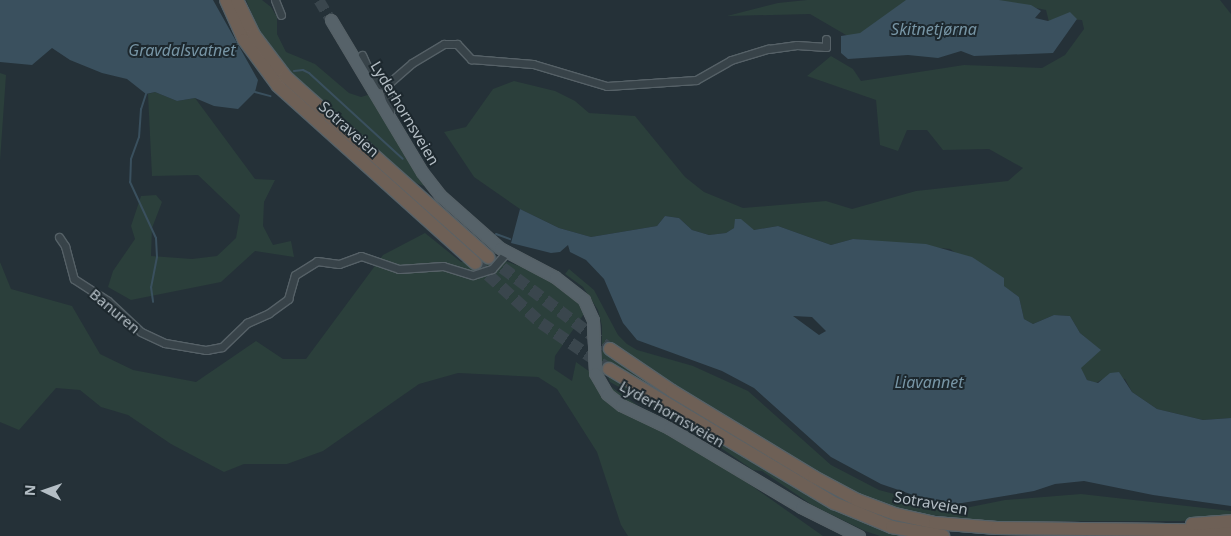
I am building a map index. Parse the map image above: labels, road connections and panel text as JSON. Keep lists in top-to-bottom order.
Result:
{
  "streets": {
    "highway": ["Sotraveien"],
    "main road": ["Lyderhornsveien"],
    "street": ["Banuren"]
  },
  "crossings": [
    ["Lyderhornsveien", "Banuren"]
  ],
  "water": ["Skitnetjørna", "Gravdalsvatnet", "Liavannet"],
  "north": "left"
}
